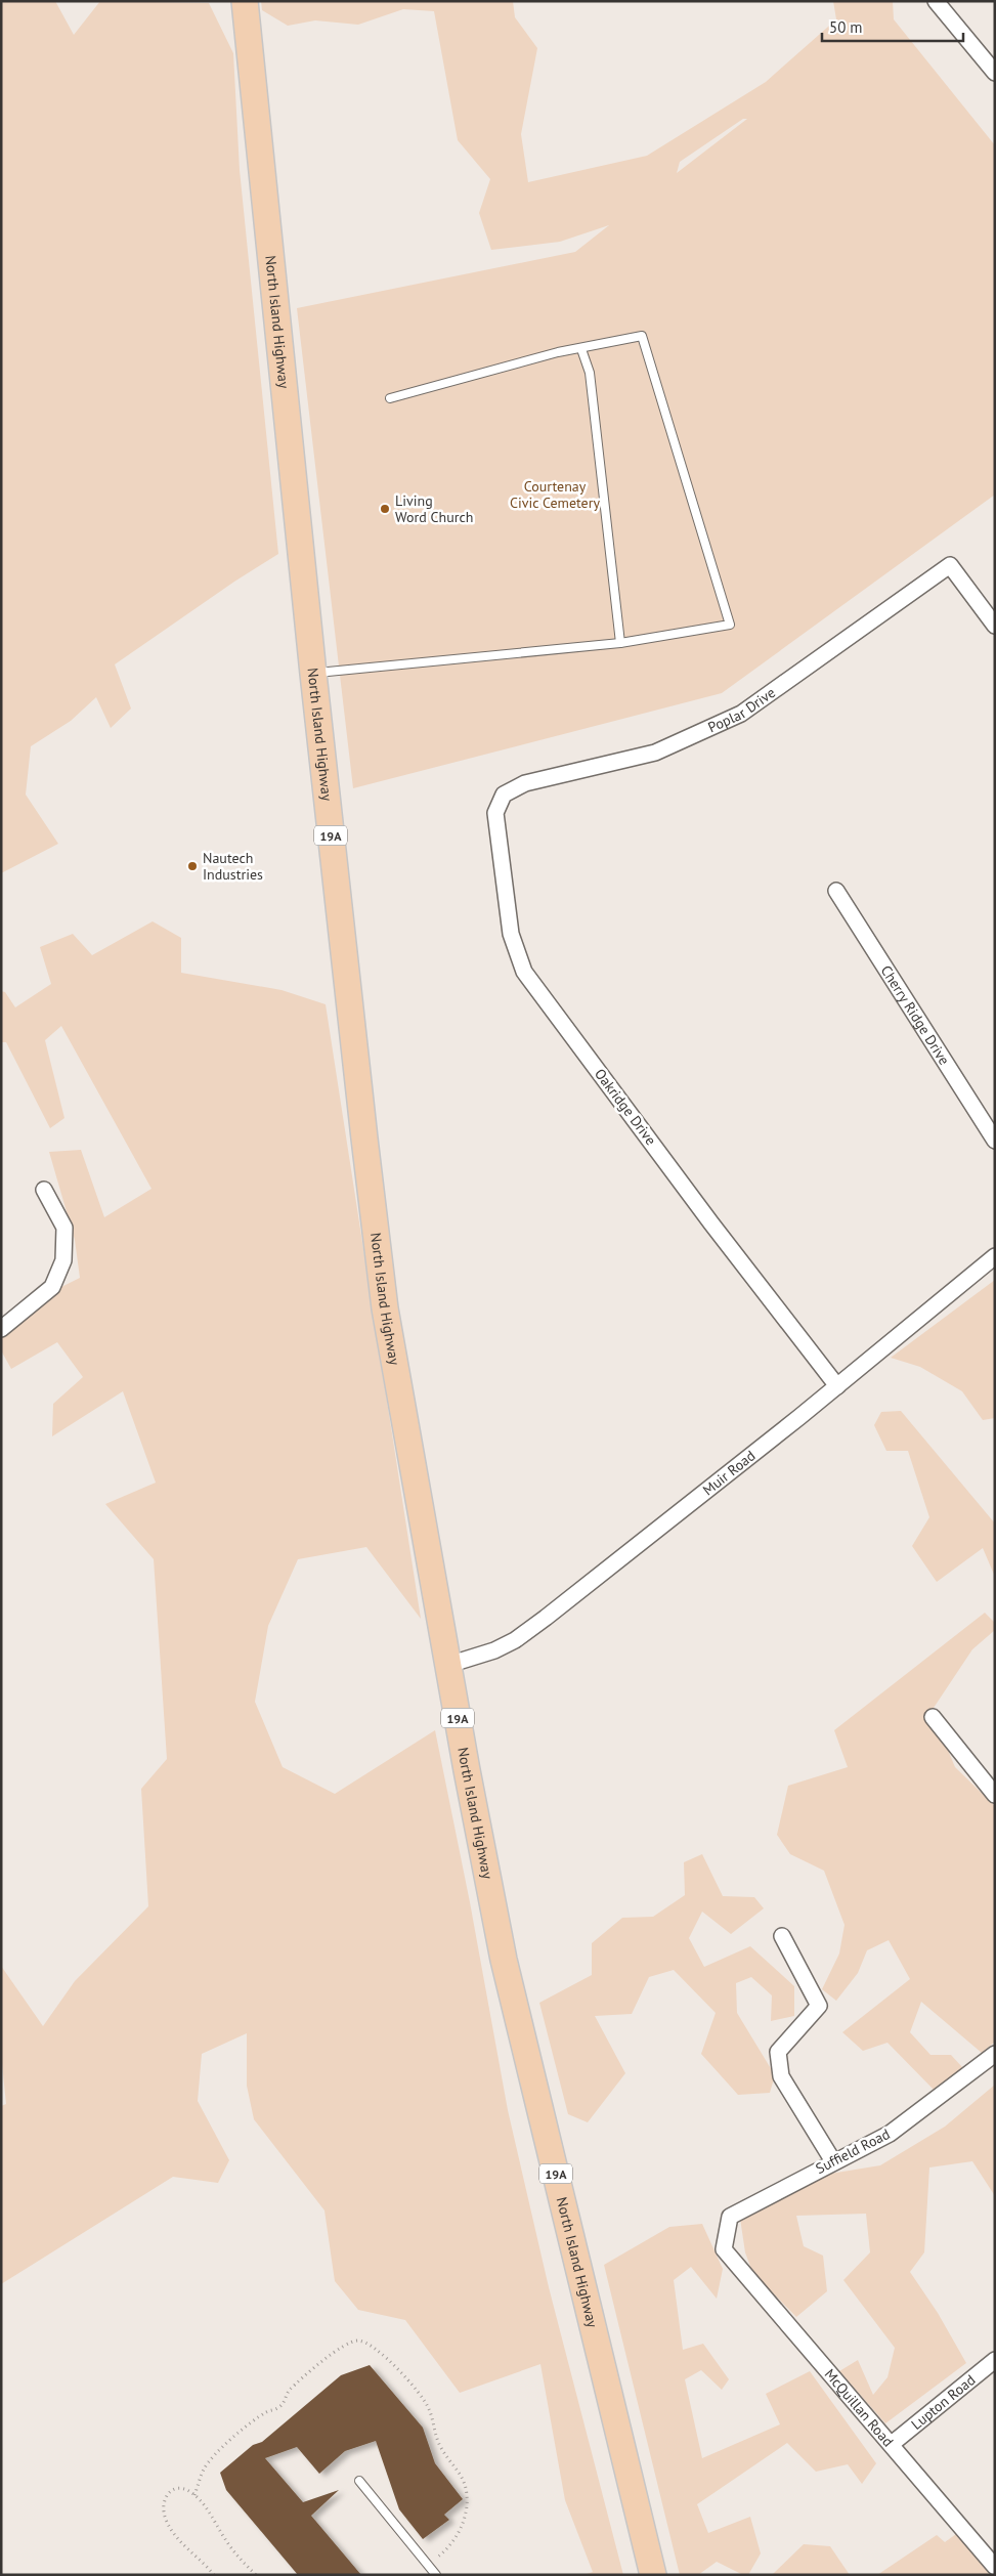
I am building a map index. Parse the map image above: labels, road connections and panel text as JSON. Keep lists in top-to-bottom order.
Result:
{
  "streets": {
    "main road": ["North Island Highway", "19A"],
    "street": [
      "Poplar Drive",
      "Cherry Ridge Drive",
      "Oakridge Drive",
      "Muir Road",
      "Suffield Road",
      "Lupton Road",
      "McQuillan Road"
    ]
  },
  "crossings": [
    ["North Island Highway", "Muir Road"],
    ["Poplar Drive", "Oakridge Drive"],
    ["Oakridge Drive", "Muir Road"],
    ["Suffield Road", "McQuillan Road"],
    ["Lupton Road", "McQuillan Road"]
  ],
  "parks": ["Courtenay Civic Cemetery"],
  "places": ["Living Word Church", "Nautech Industries"],
  "scale_bar": "50 m"
}
